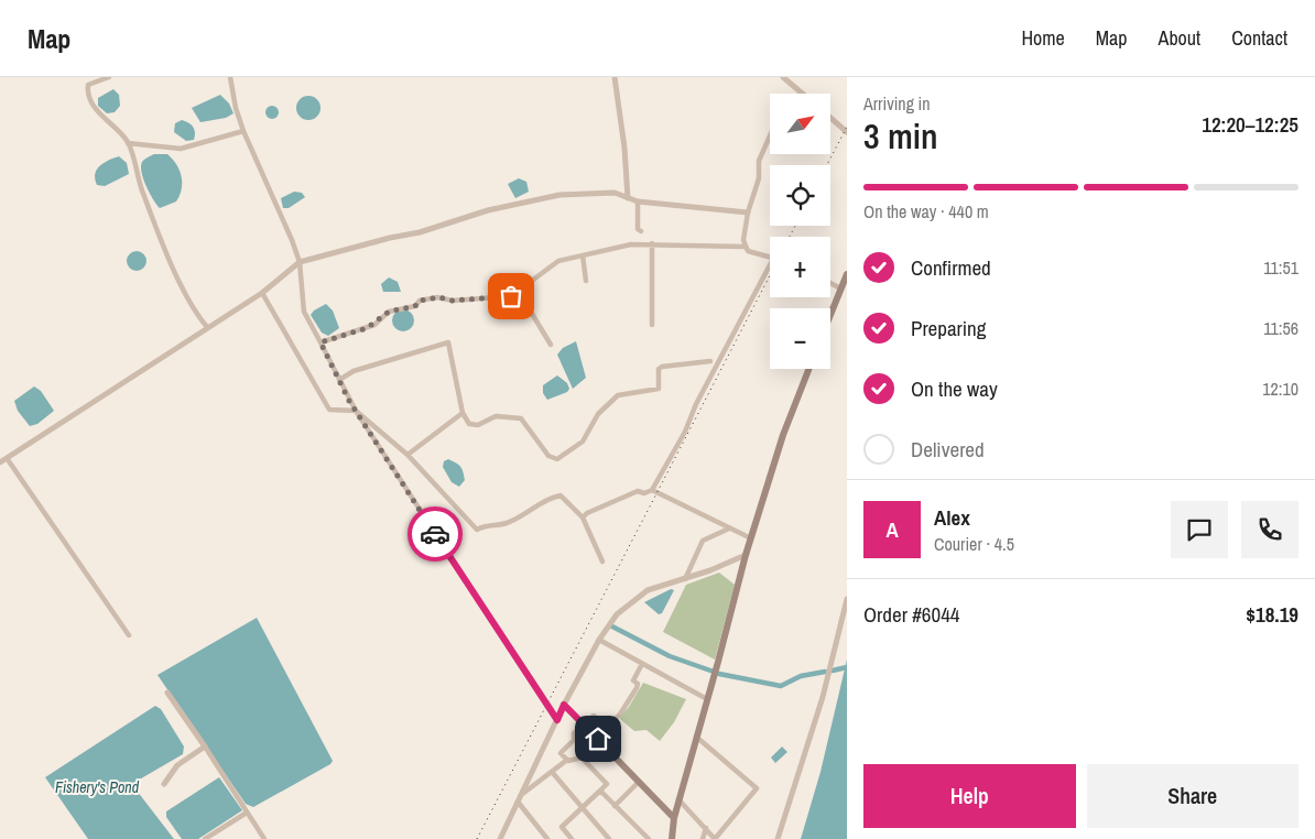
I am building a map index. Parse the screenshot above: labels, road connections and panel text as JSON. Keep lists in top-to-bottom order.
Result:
{
  "water": ["Fishery's Pond"],
  "north": "top right",
  "page": {
    "header": "Map",
    "nav": [
      "Home",
      "Map",
      "About",
      "Contact"
    ],
    "heading": ["3 min", "Arriving in", "12:20–12:25"],
    "panel": [
      "Alex",
      "Courier · 4.5",
      "Order #6044",
      "$18.19"
    ],
    "map_buttons": ["+", "−"],
    "bar": "On the way · 440 m",
    "list": [
      ["Confirmed", "11:51"],
      ["Preparing", "11:56"],
      ["On the way", "12:10"],
      "Delivered"
    ],
    "round": "A",
    "buttons": ["Help", "Share"]
  }
}
